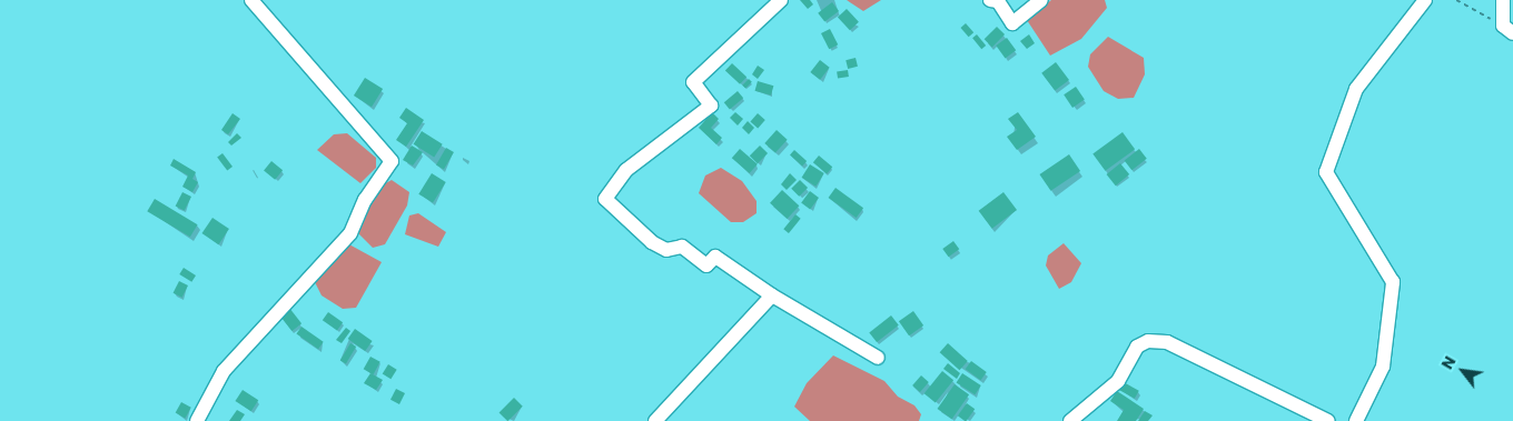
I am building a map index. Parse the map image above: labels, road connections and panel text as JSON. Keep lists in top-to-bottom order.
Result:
{
  "north": "top left"
}
